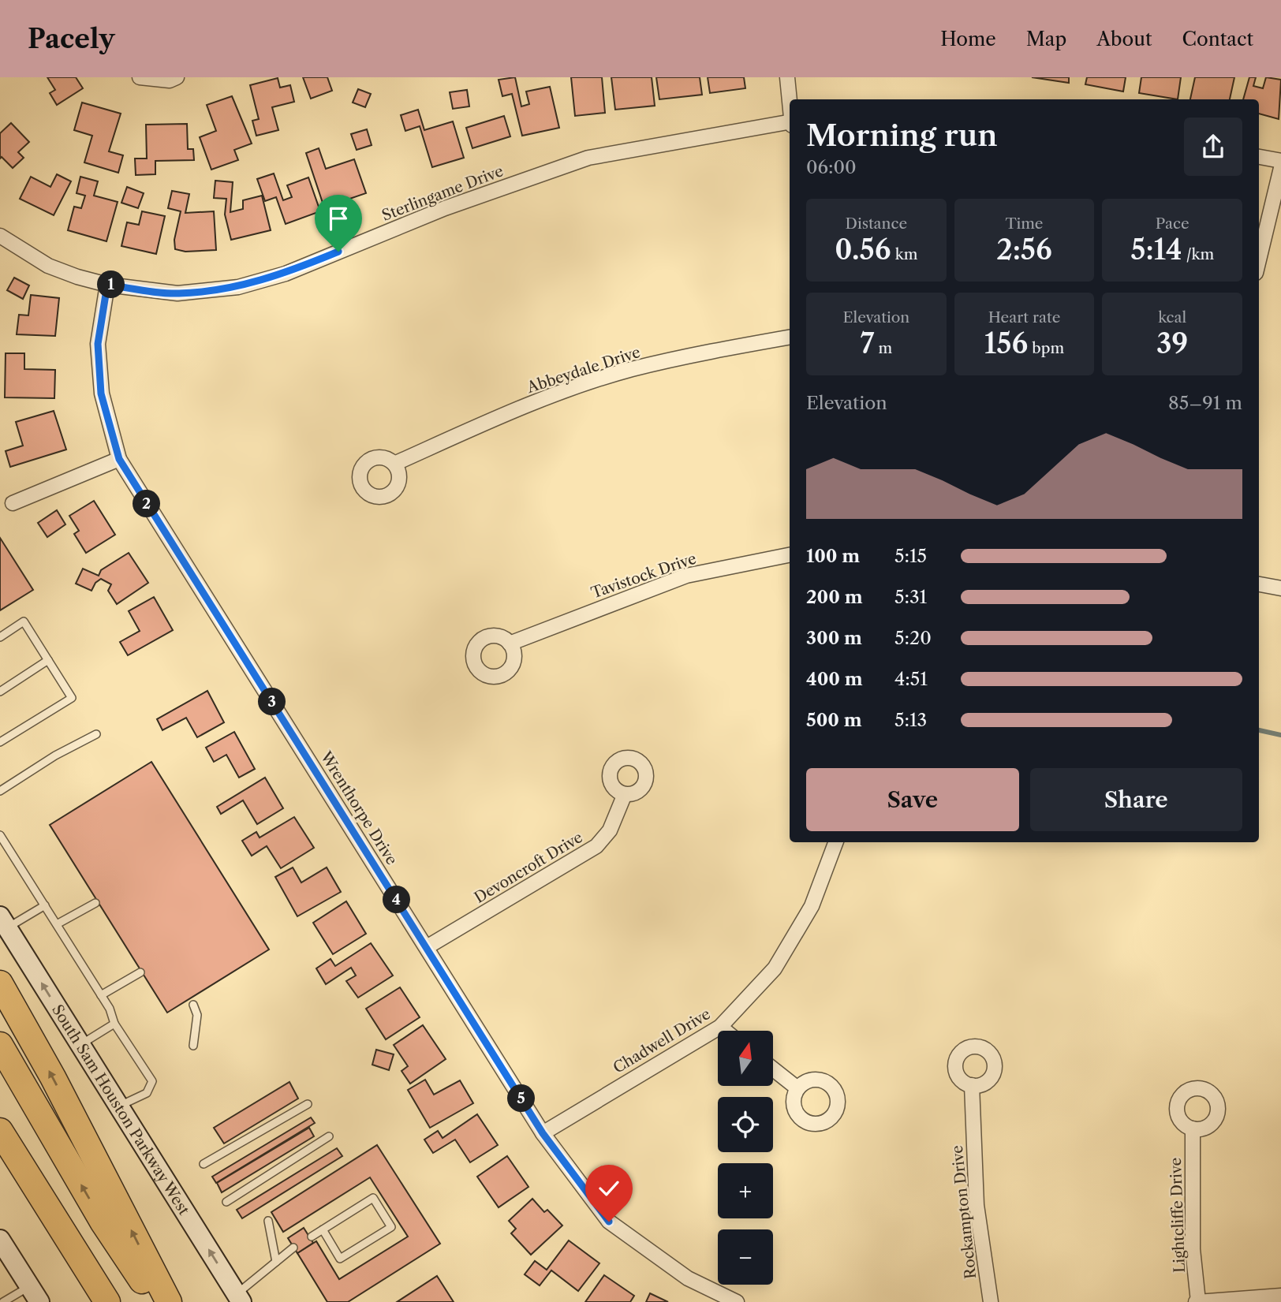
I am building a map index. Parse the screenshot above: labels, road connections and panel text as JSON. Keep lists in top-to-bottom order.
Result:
{
  "streets": {
    "main road": ["South Sam Houston Parkway West"],
    "street": [
      "Sterlingame Drive",
      "Abbeydale Drive",
      "Tavistock Drive",
      "Wrenthorpe Drive",
      "Devoncroft Drive",
      "Chadwell Drive",
      "Rockampton Drive",
      "Lightcliffe Drive"
    ]
  },
  "crossings": [
    ["Sterlingame Drive", "Wrenthorpe Drive"],
    ["Wrenthorpe Drive", "Devoncroft Drive"],
    ["Wrenthorpe Drive", "Chadwell Drive"]
  ],
  "one_way": ["South Sam Houston Parkway West"],
  "north": "top",
  "page": {
    "header": "Pacely",
    "nav": [
      "Home",
      "Map",
      "About",
      "Contact"
    ],
    "heading": ["Morning run", "06:00"],
    "stats": [
      ["Distance", "0.56 km"],
      ["Time", "2:56"],
      ["Pace", "5:14 /km"],
      ["Elevation", "7 m"],
      ["Heart rate", "156 bpm"],
      ["kcal", "39"]
    ],
    "pins": [
      "1",
      "2",
      "3",
      "4",
      "5"
    ],
    "chart": ["Elevation", "85–91 m"],
    "list": [
      {
        "name": "100 m",
        "note": "5:15"
      },
      {
        "name": "200 m",
        "note": "5:31"
      },
      {
        "name": "300 m",
        "note": "5:20"
      },
      {
        "name": "400 m",
        "note": "4:51"
      },
      {
        "name": "500 m",
        "note": "5:13"
      }
    ],
    "buttons": ["Save", "Share"],
    "map_buttons": ["+", "−"]
  }
}
